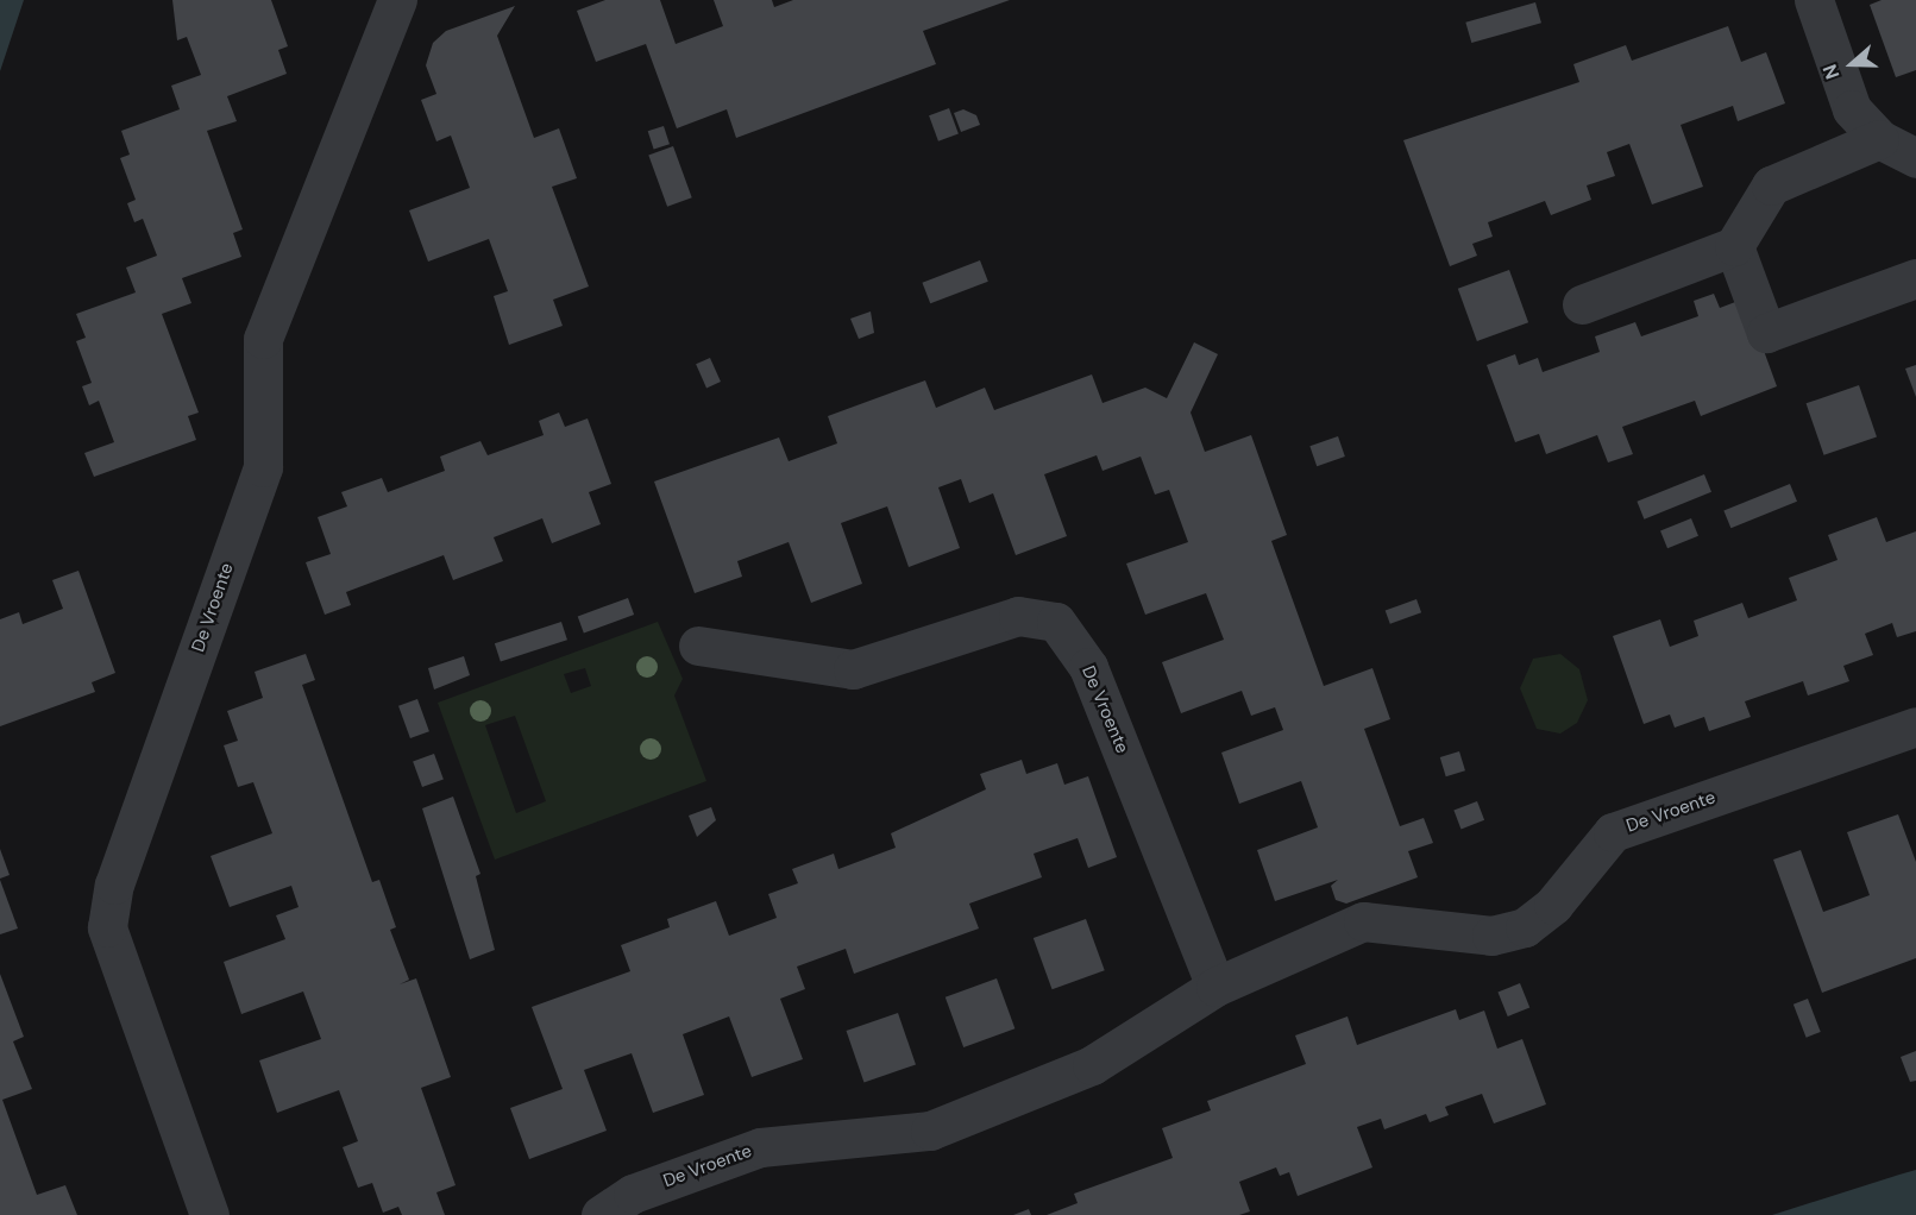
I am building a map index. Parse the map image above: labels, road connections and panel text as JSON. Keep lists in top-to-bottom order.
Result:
{
  "streets": {
    "street": ["De Vroente"]
  },
  "north": "left"
}
